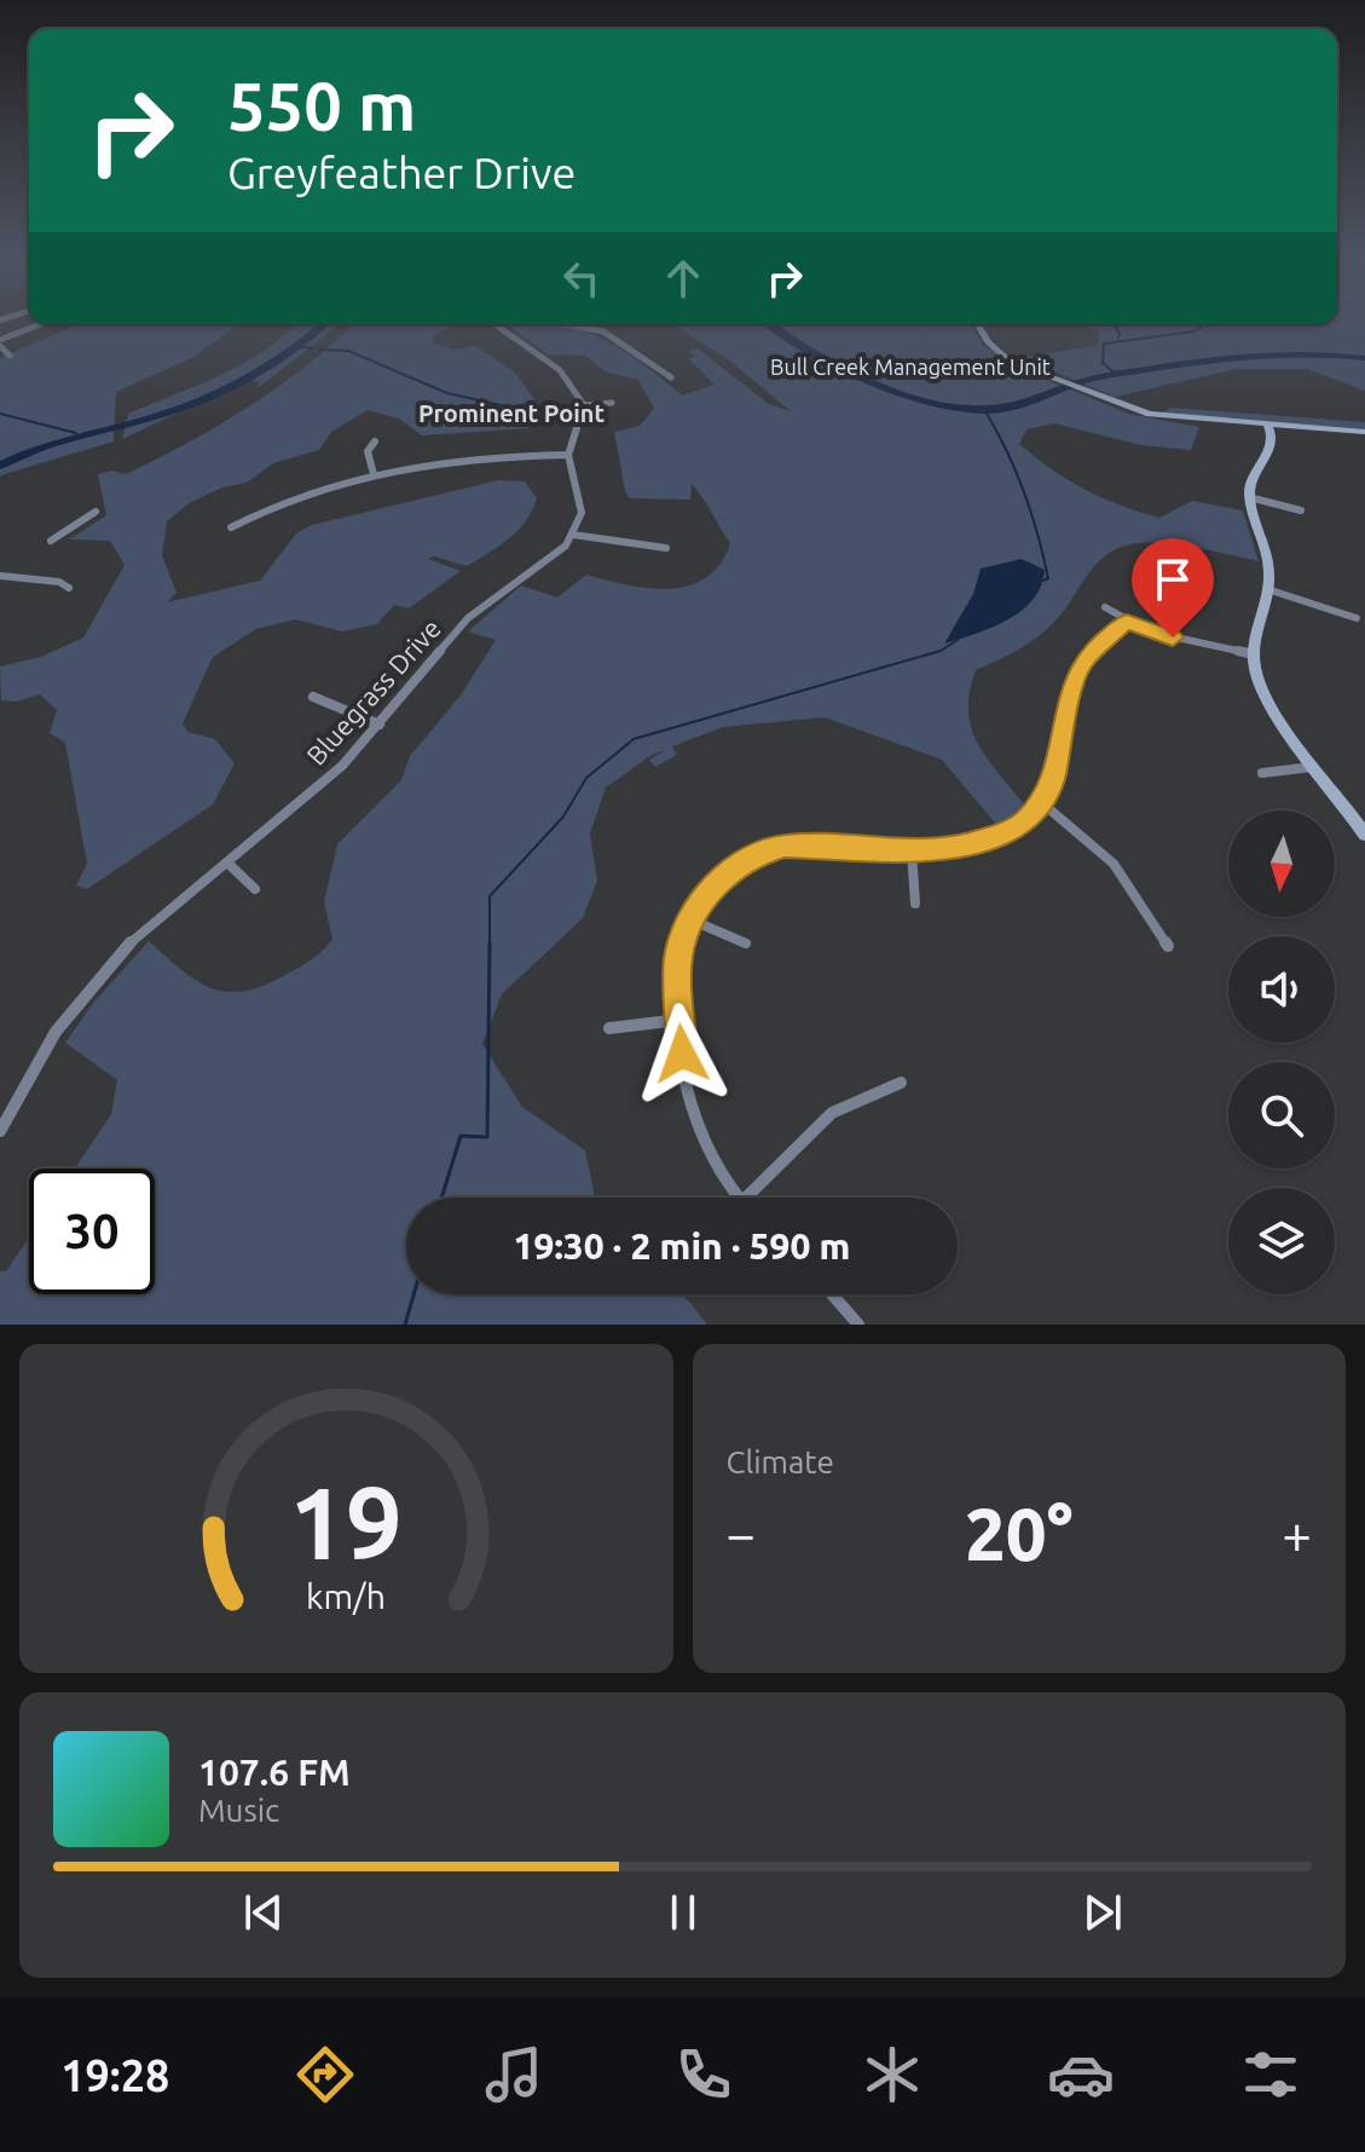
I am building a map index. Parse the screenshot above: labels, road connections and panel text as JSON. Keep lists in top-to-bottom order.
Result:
{
  "streets": {
    "street": ["Bluegrass Drive"]
  },
  "districts": ["Prominent Point"],
  "parks": ["Bull Creek Management Unit"],
  "north": "bottom",
  "page": {
    "turn": ["550 m", "Greyfeather Drive"],
    "limit": "30",
    "trip": "19:30 · 2 min · 590 m",
    "tile": "Climate",
    "heat": ["−", "20°", "+"],
    "song": ["107.6 FM", "Music"],
    "tabs": "19:28",
    "gauge": ["19", "km/h"]
  }
}
